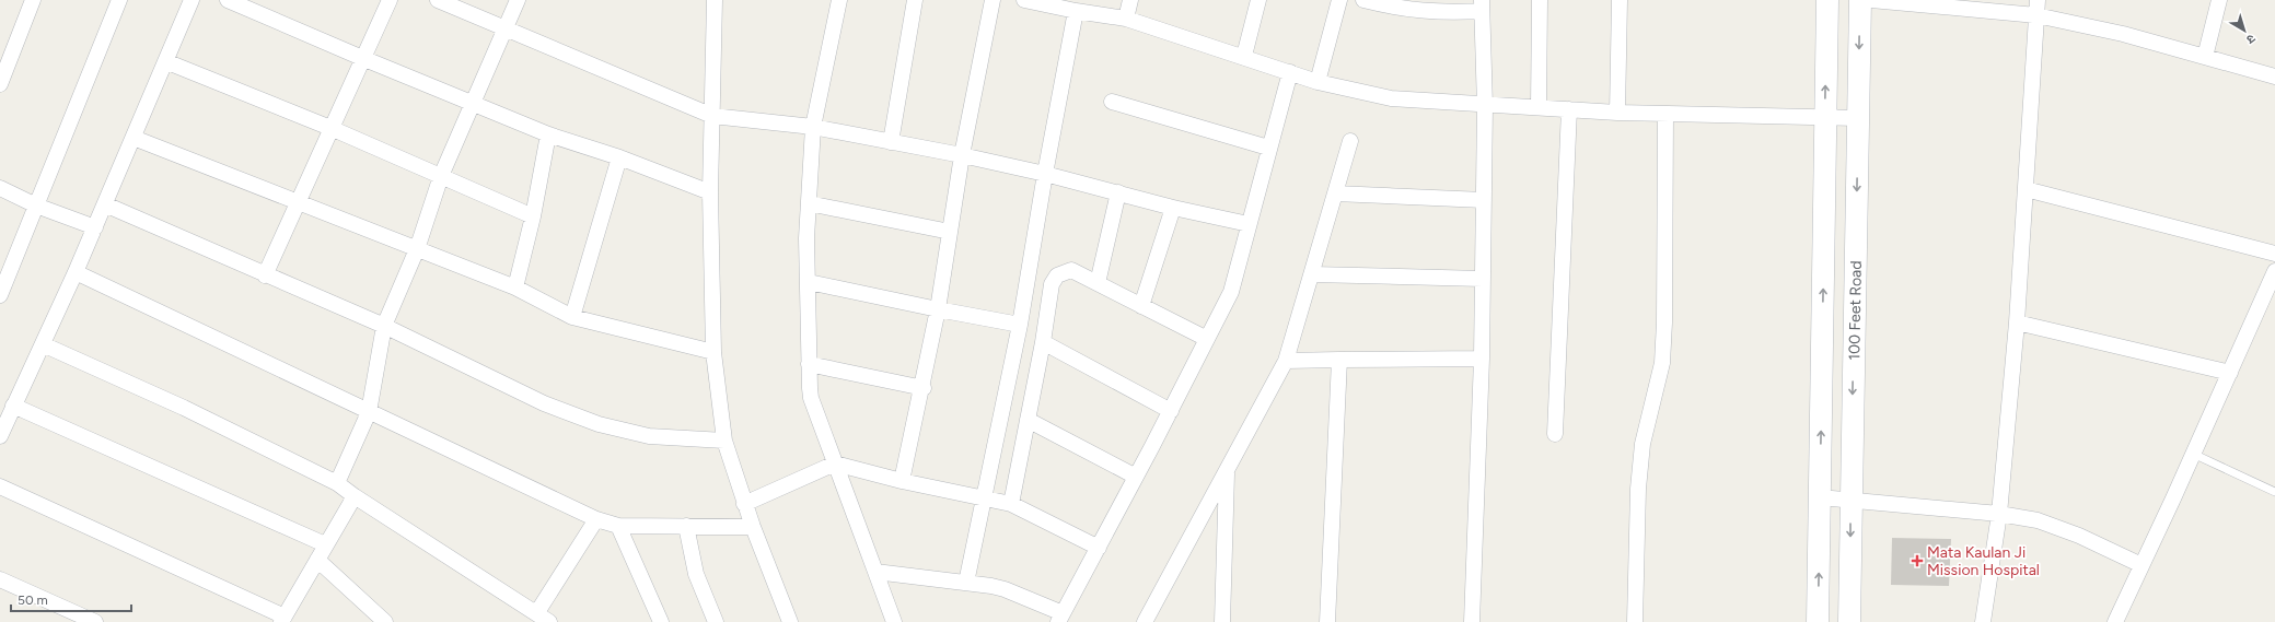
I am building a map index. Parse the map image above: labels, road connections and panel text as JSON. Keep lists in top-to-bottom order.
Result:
{
  "streets": {
    "main road": ["100 Feet Road"]
  },
  "places": {
    "health": ["Mata Kaulan Ji Mission Hospital"]
  },
  "scale_bar": "50 m",
  "north": "bottom right"
}
